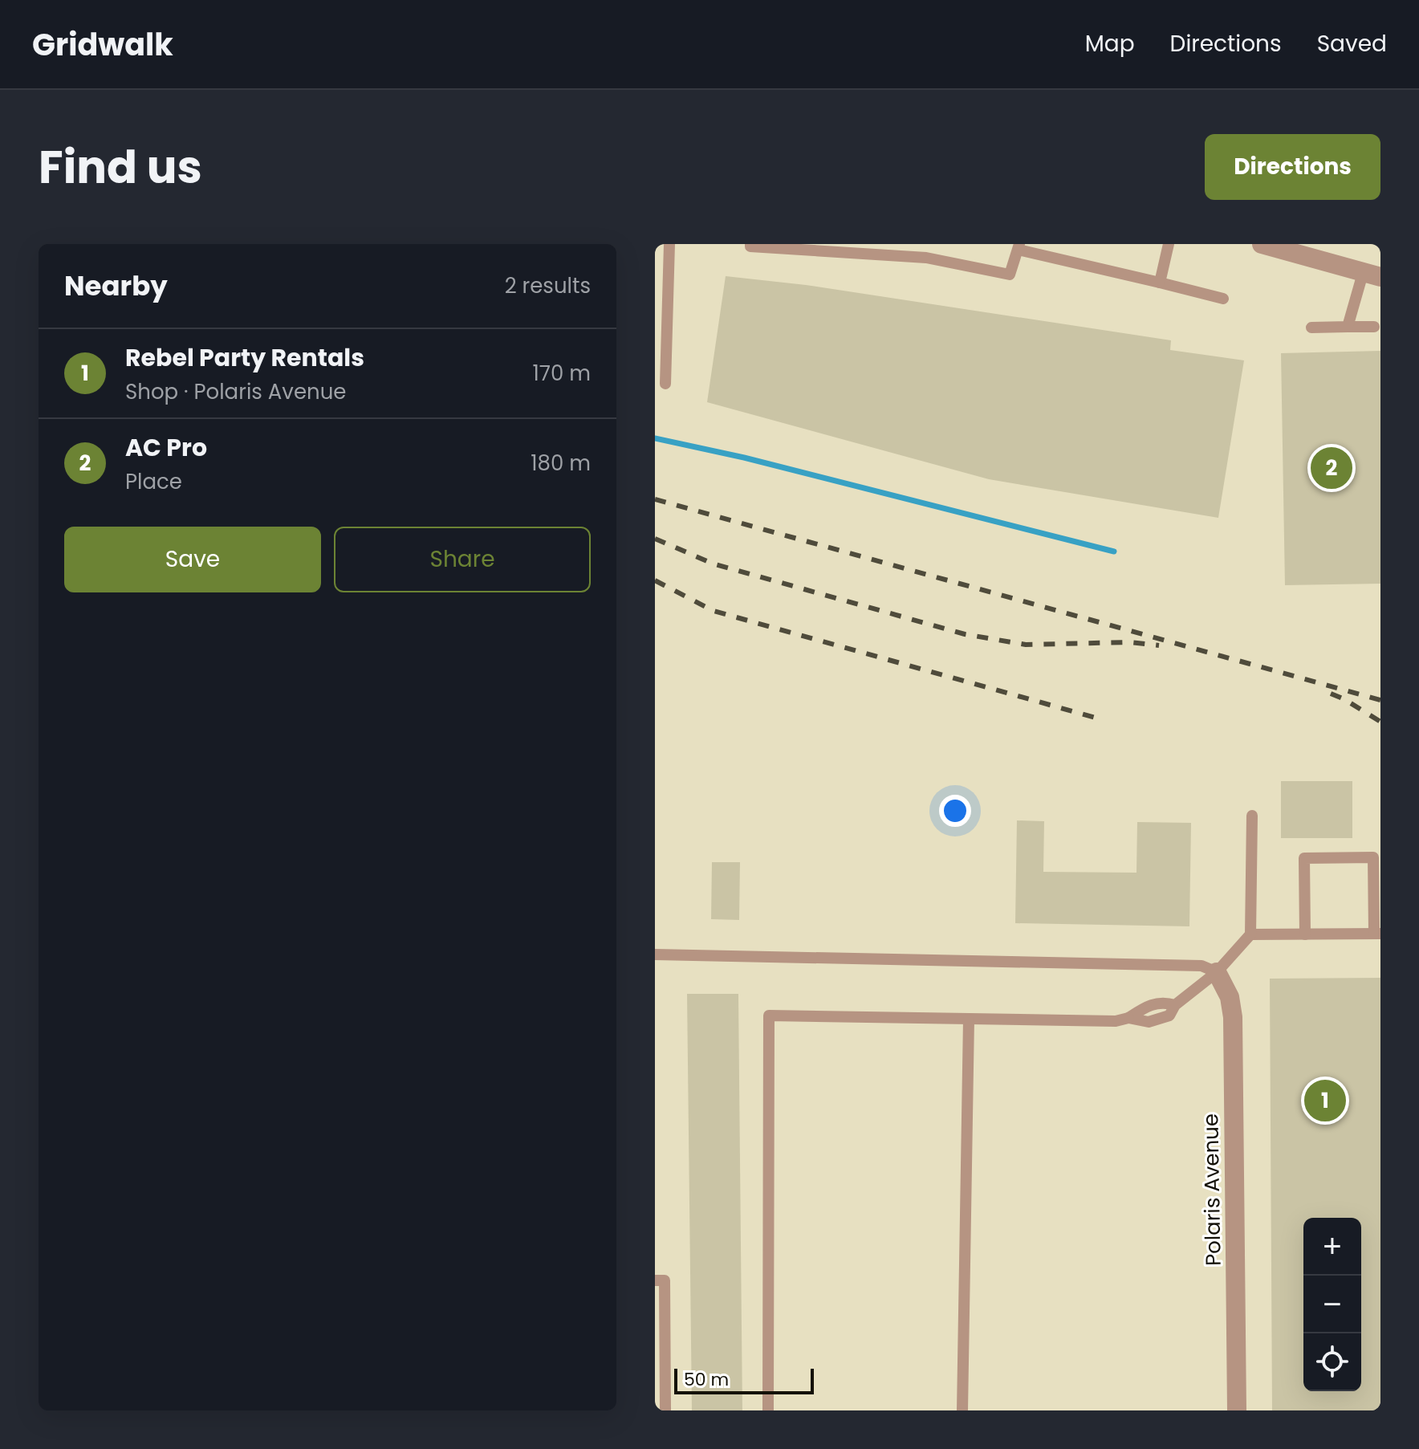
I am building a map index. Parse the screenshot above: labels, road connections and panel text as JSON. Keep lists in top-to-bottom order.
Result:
{
  "streets": {
    "street": ["Polaris Avenue"]
  },
  "scale_bar": "50 m",
  "page": {
    "header": "Gridwalk",
    "nav": ["Map", "Directions", "Saved"],
    "title": "Find us",
    "buttons": [
      "Directions",
      ["Save", "Share"]
    ],
    "heading": ["Nearby", "2 results"],
    "list": [
      {
        "mark": "1",
        "name": "Rebel Party Rentals",
        "note": "Shop · Polaris Avenue",
        "value": "170 m"
      },
      {
        "mark": "2",
        "name": "AC Pro",
        "note": "Place",
        "value": "180 m"
      }
    ],
    "pins": ["2", "1"],
    "map_buttons": ["+", "−"],
    "scale": "50 m"
  }
}
